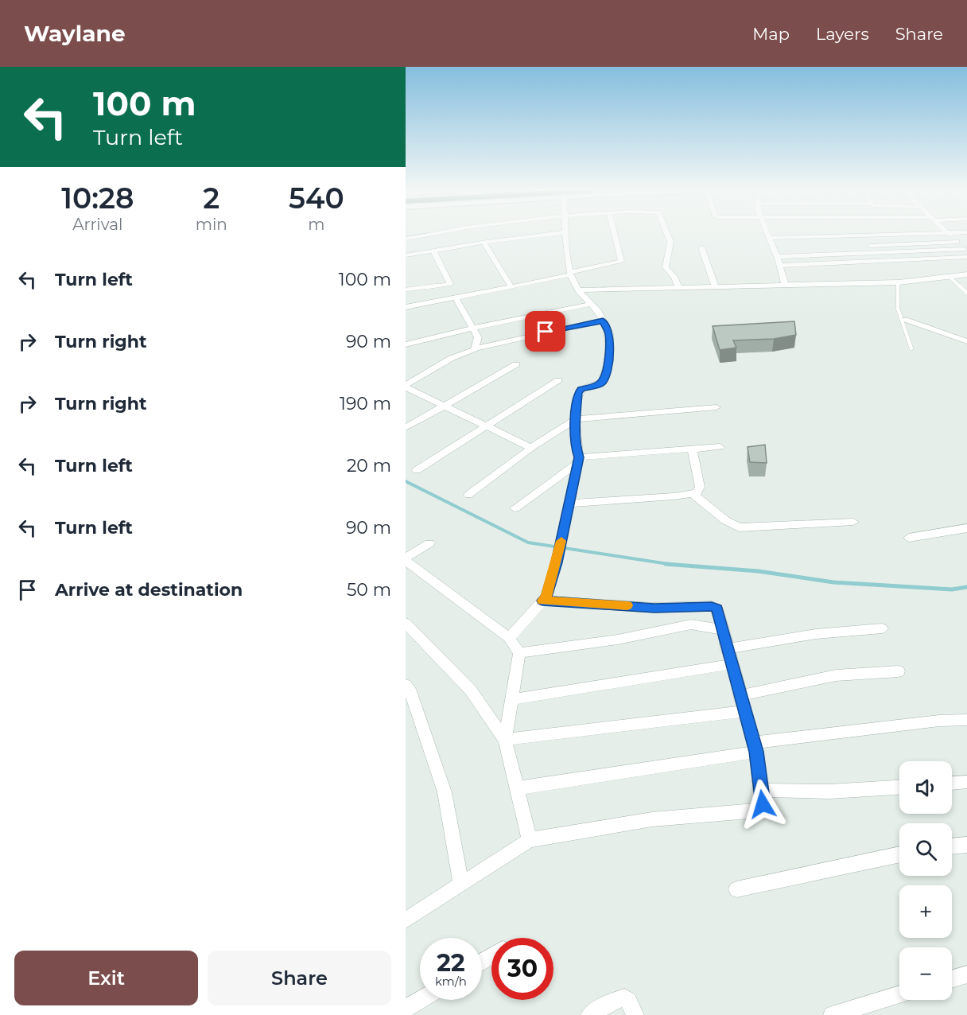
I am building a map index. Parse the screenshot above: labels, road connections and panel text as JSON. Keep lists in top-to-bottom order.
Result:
{
  "page": {
    "header": "Waylane",
    "nav": ["Map", "Layers", "Share"],
    "turn": ["100 m", "Turn left"],
    "eta": [
      "10:28",
      "Arrival",
      "2",
      "min",
      "540",
      "m"
    ],
    "list": [
      {
        "name": "Turn left",
        "value": "100 m"
      },
      {
        "name": "Turn right",
        "value": "90 m"
      },
      {
        "name": "Turn right",
        "value": "190 m"
      },
      {
        "name": "Turn left",
        "value": "20 m"
      },
      {
        "name": "Turn left",
        "value": "90 m"
      },
      {
        "name": "Arrive at destination",
        "value": "50 m"
      }
    ],
    "map_buttons": ["+", "−"],
    "speed": "22 km/h",
    "limit": "30",
    "buttons": ["Exit", "Share"]
  }
}
